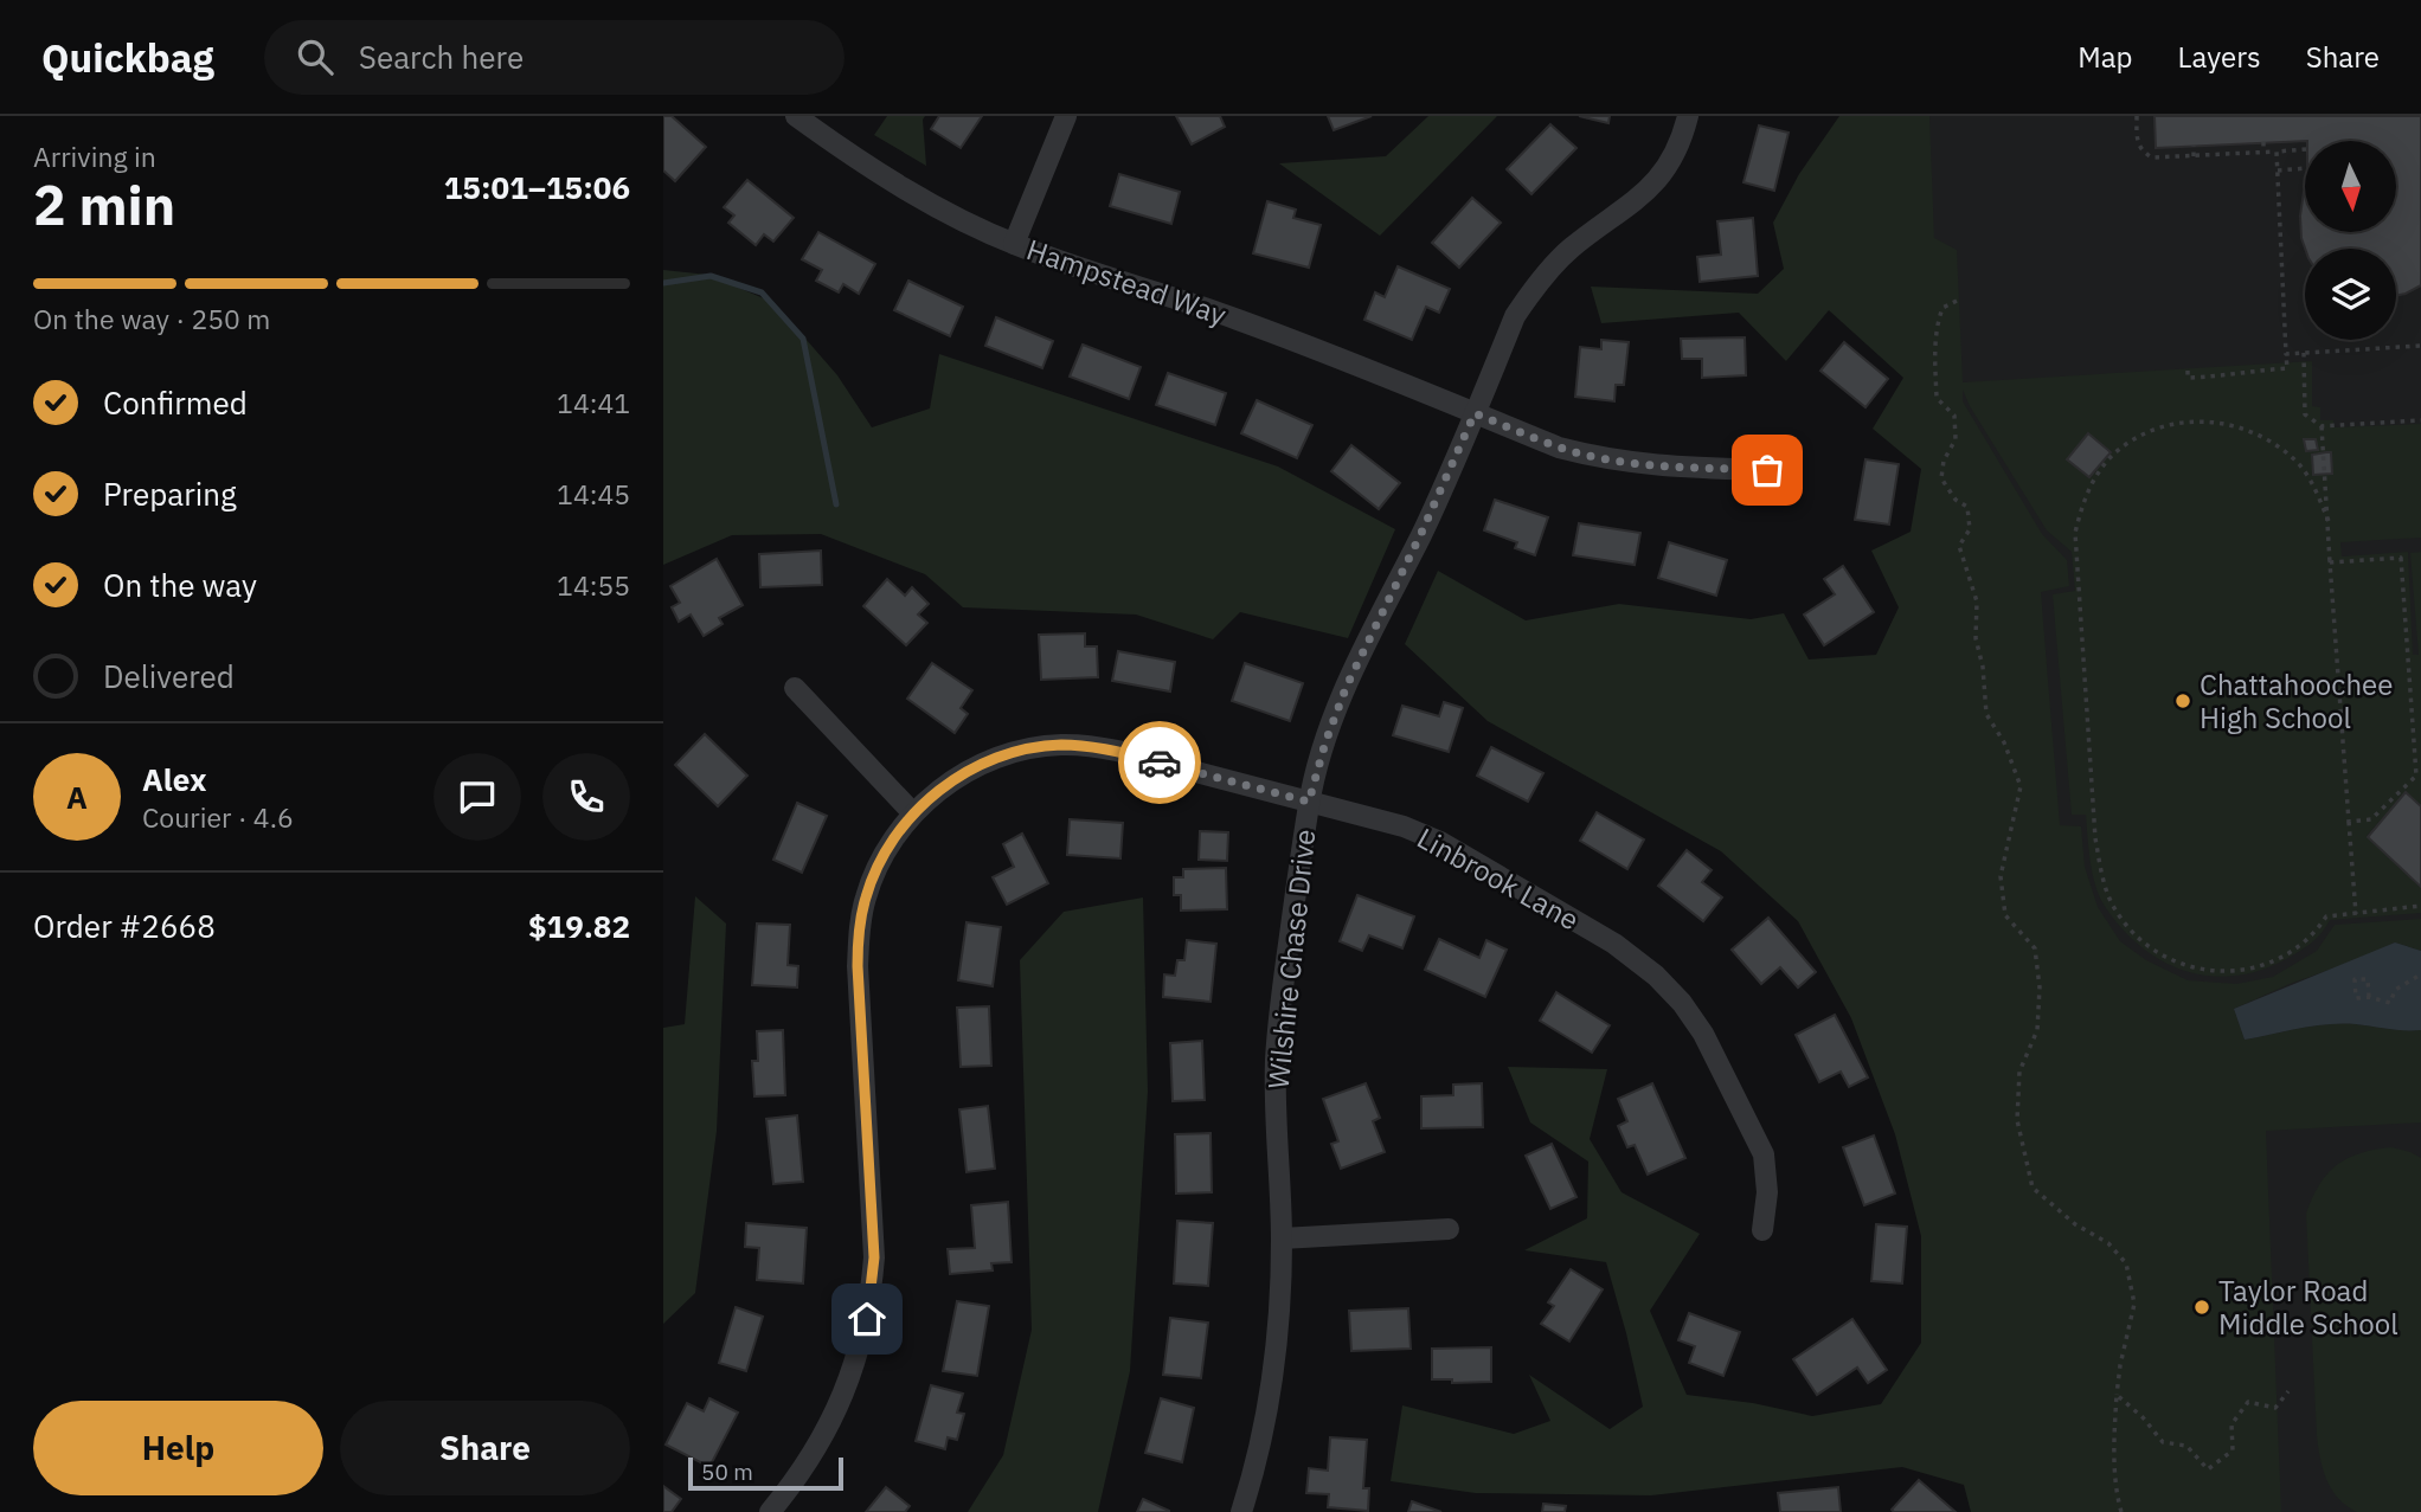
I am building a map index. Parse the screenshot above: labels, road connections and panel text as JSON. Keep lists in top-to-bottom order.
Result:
{
  "streets": {
    "street": ["Hampstead Way", "Linbrook Lane", "Wilshire Chase Drive"]
  },
  "crossings": [
    ["Hampstead Way", "Wilshire Chase Drive"],
    ["Linbrook Lane", "Wilshire Chase Drive"]
  ],
  "places": ["Chattahoochee High School", "Taylor Road Middle School"],
  "scale_bar": "50 m",
  "north": "bottom",
  "page": {
    "header": "Quickbag",
    "search": "Search here",
    "nav": ["Map", "Layers", "Share"],
    "heading": ["2 min", "Arriving in", "15:01–15:06"],
    "panel": [
      "Alex",
      "Courier · 4.6",
      "Order #2668",
      "$19.82"
    ],
    "bar": "On the way · 250 m",
    "list": [
      ["Confirmed", "14:41"],
      ["Preparing", "14:45"],
      ["On the way", "14:55"],
      "Delivered"
    ],
    "round": "A",
    "buttons": ["Help", "Share"],
    "scale": "50 m"
  }
}
